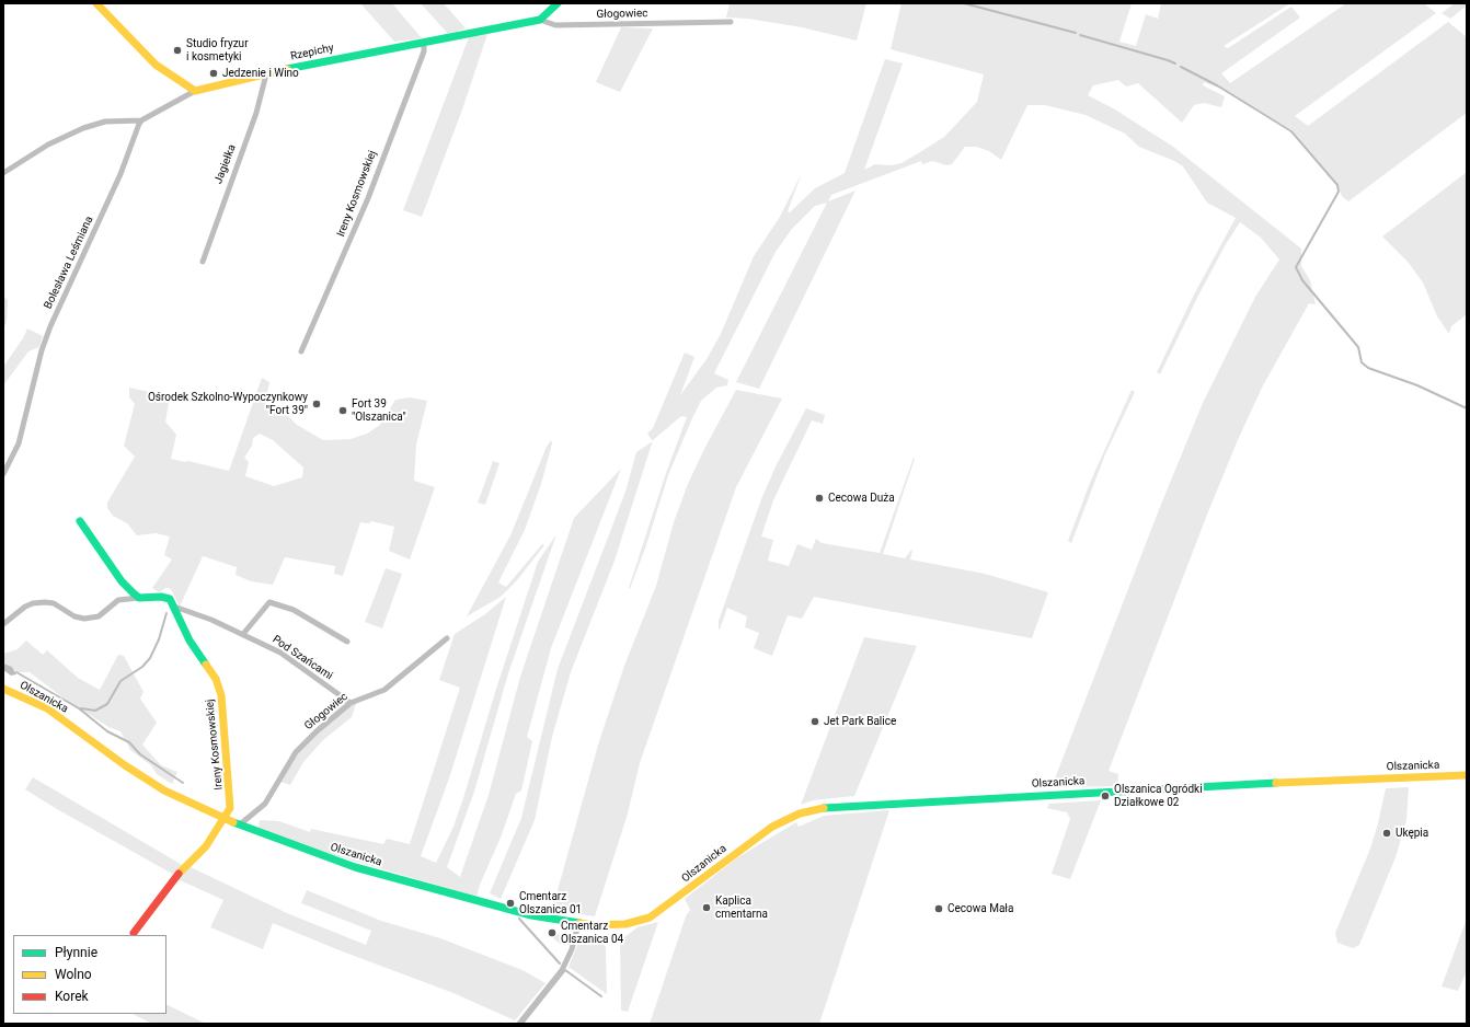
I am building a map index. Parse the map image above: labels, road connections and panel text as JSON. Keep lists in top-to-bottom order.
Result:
{
  "streets": {
    "street": [
      "Głogowiec",
      "Rzepichy",
      "Jagiełka",
      "Ireny Kosmowskiej",
      "Bolesława Leśmiana",
      "Pod Szańcami",
      "Olszanicka"
    ]
  },
  "crossings": [
    ["Głogowiec", "Rzepichy"],
    ["Głogowiec", "Pod Szańcami"],
    ["Głogowiec", "Olszanicka"],
    ["Rzepichy", "Jagiełka"],
    ["Rzepichy", "Ireny Kosmowskiej"],
    ["Ireny Kosmowskiej", "Pod Szańcami"],
    ["Ireny Kosmowskiej", "Olszanicka"]
  ],
  "places": [
    "Studio fryzur i kosmetyki",
    "Jedzenie i Wino",
    "Ośrodek Szkolno-Wypoczynkowy \"Fort 39\"",
    "Fort 39 \"Olszanica\"",
    "Cecowa Duża",
    "Jet Park Balice",
    "Olszanica Ogródki Działkowe 02",
    "Ukępia",
    "Cmentarz Olszanica 01",
    "Kaplica cmentarna",
    "Cecowa Mała",
    "Cmentarz Olszanica 04"
  ],
  "legend": ["Płynnie", "Wolno", "Korek"]
}
